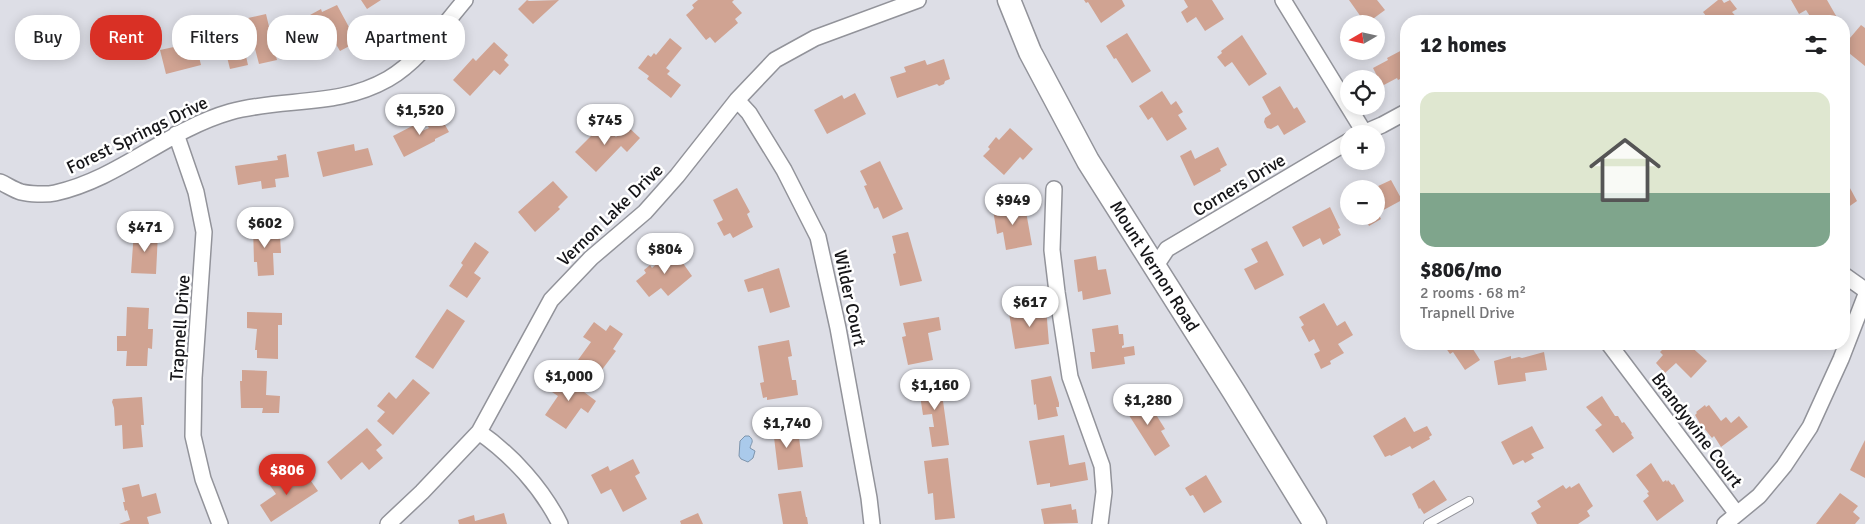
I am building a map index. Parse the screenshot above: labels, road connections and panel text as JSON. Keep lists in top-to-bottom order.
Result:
{
  "streets": {
    "main road": ["Mount Vernon Road"],
    "street": [
      "Forest Springs Drive",
      "Corners Drive",
      "Vernon Lake Drive",
      "Wilder Court",
      "Trapnell Drive",
      "Brandywine Court"
    ]
  },
  "crossings": [
    ["Forest Springs Drive", "Trapnell Drive"],
    ["Corners Drive", "Mount Vernon Road"],
    ["Vernon Lake Drive", "Wilder Court"]
  ],
  "north": "left",
  "page": {
    "map_buttons": ["+", "−"],
    "chip": [
      "Buy",
      "Rent",
      "Filters",
      "New",
      "Apartment"
    ],
    "heading": "12 homes",
    "list": [
      {
        "name": "$806/mo",
        "note": "2 rooms · 68 m² · Trapnell Drive"
      }
    ],
    "price": [
      "$1,520",
      "$745",
      "$949",
      "$602",
      "$471",
      "$804",
      "$617",
      "$1,000",
      "$1,160",
      "$1,280",
      "$1,740",
      "$806"
    ]
  }
}
